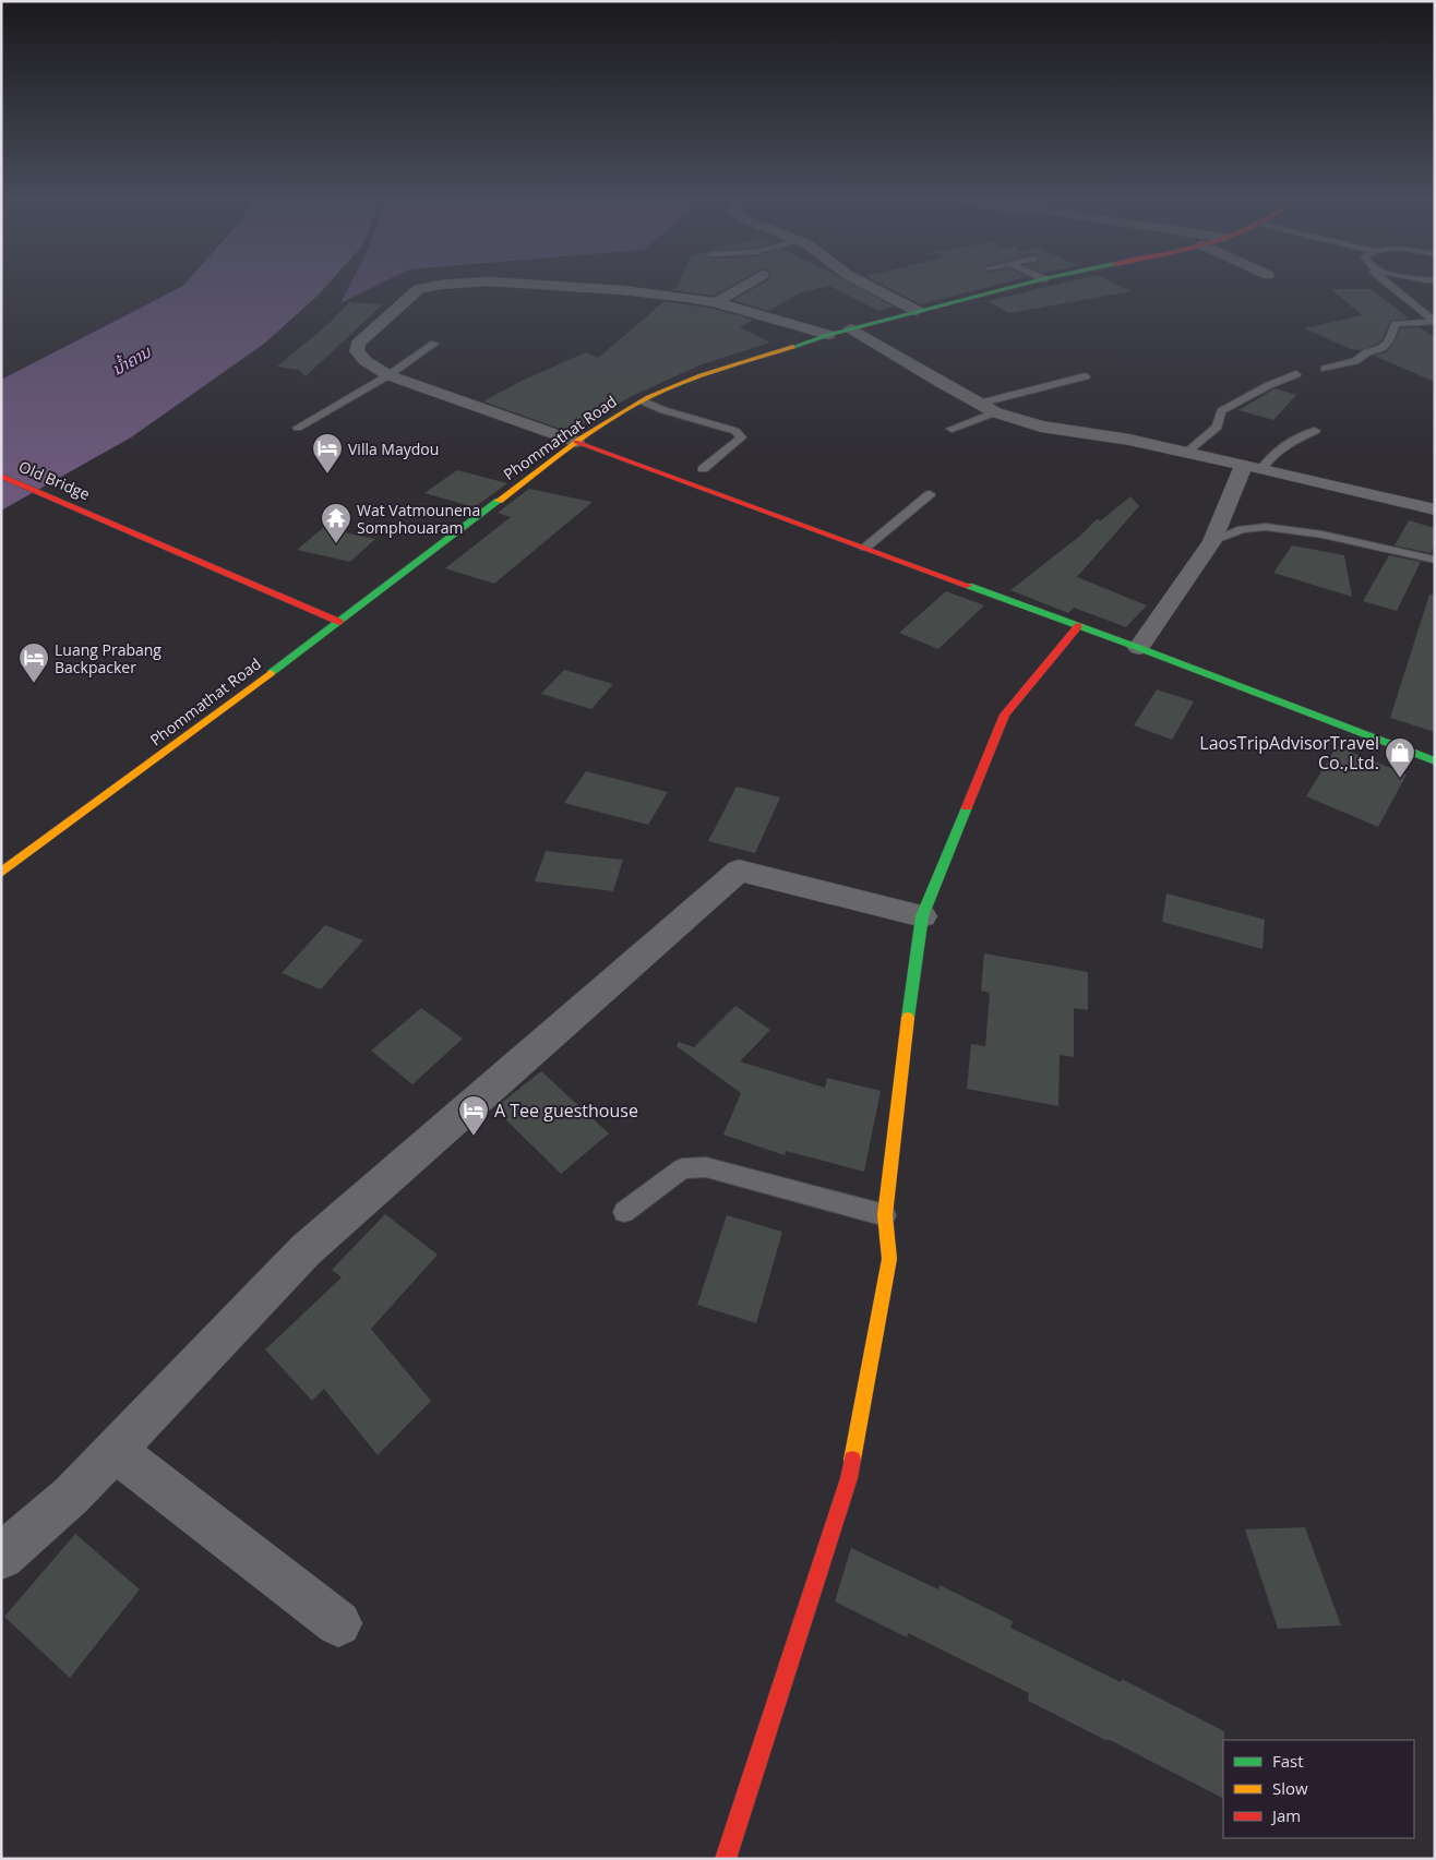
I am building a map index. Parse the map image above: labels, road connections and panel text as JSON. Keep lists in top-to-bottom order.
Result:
{
  "streets": {
    "street": ["Phommathat Road", "Old Bridge"]
  },
  "crossings": [
    ["Phommathat Road", "Old Bridge"]
  ],
  "water": ["ນ້ຳຄານ"],
  "places": {
    "hotel": ["Villa Maydou", "Luang Prabang Backpacker", "A Tee guesthouse"],
    "temple": ["Wat Vatmounena Somphouaram"],
    "shop": ["LaosTripAdvisorTravel Co.,Ltd."]
  },
  "legend": ["Fast", "Slow", "Jam"]
}
